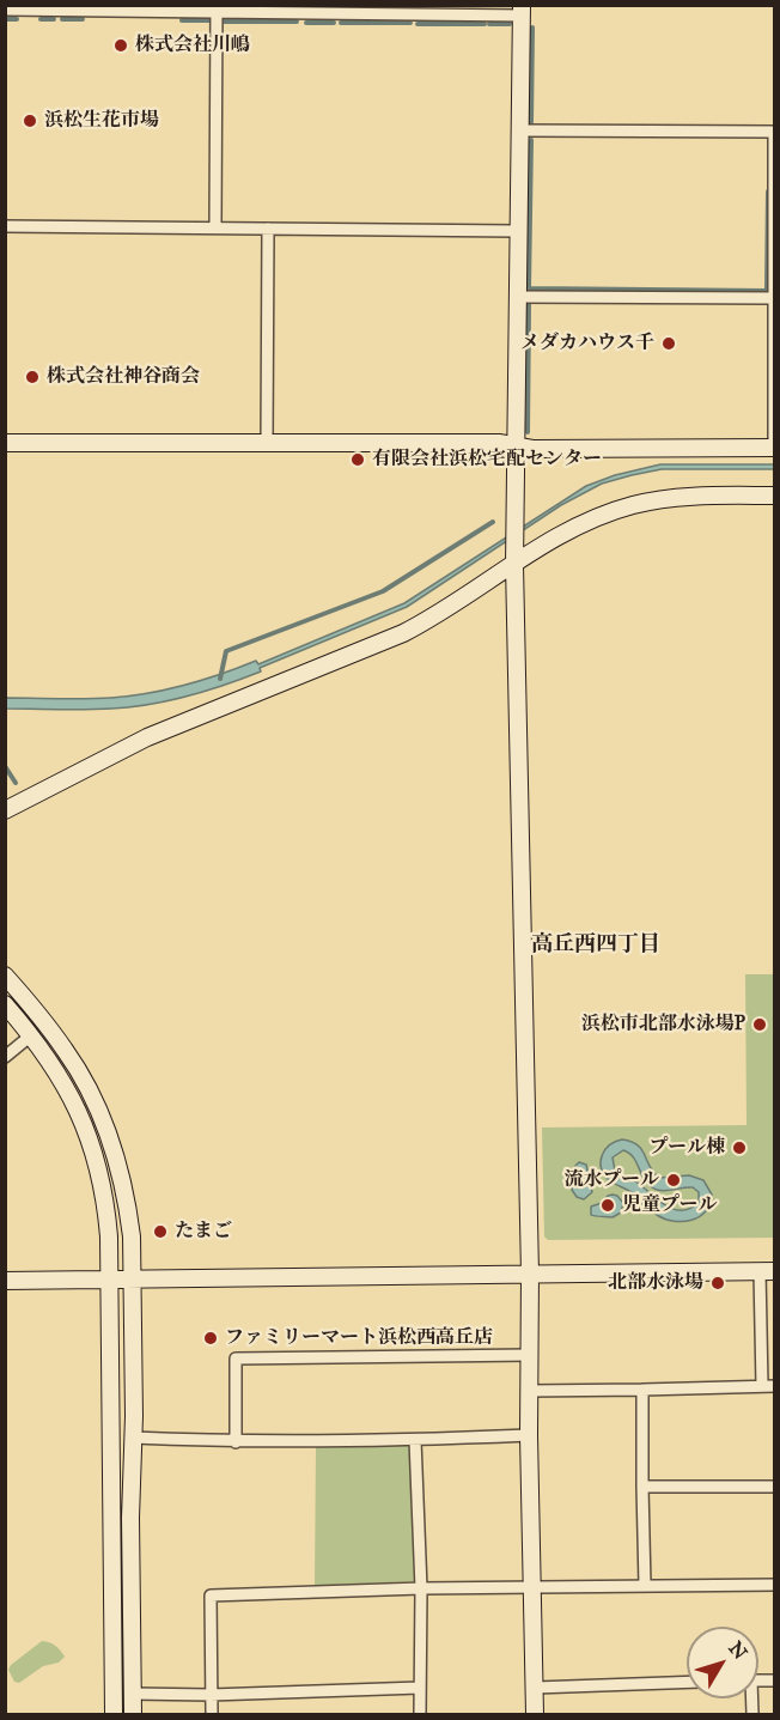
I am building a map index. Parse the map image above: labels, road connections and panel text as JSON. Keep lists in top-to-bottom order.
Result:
{
  "districts": ["高丘西四丁目"],
  "places": [
    "株式会社川嶋",
    "浜松生花市場",
    "メダカハウス千",
    "株式会社神谷商会",
    "有限会社浜松宅配センター",
    "浜松市北部水泳場P",
    "プール棟",
    "流水プール",
    "児童プール",
    "たまご",
    "北部水泳場",
    "ファミリーマート浜松西高丘店"
  ],
  "north": "top right"
}
